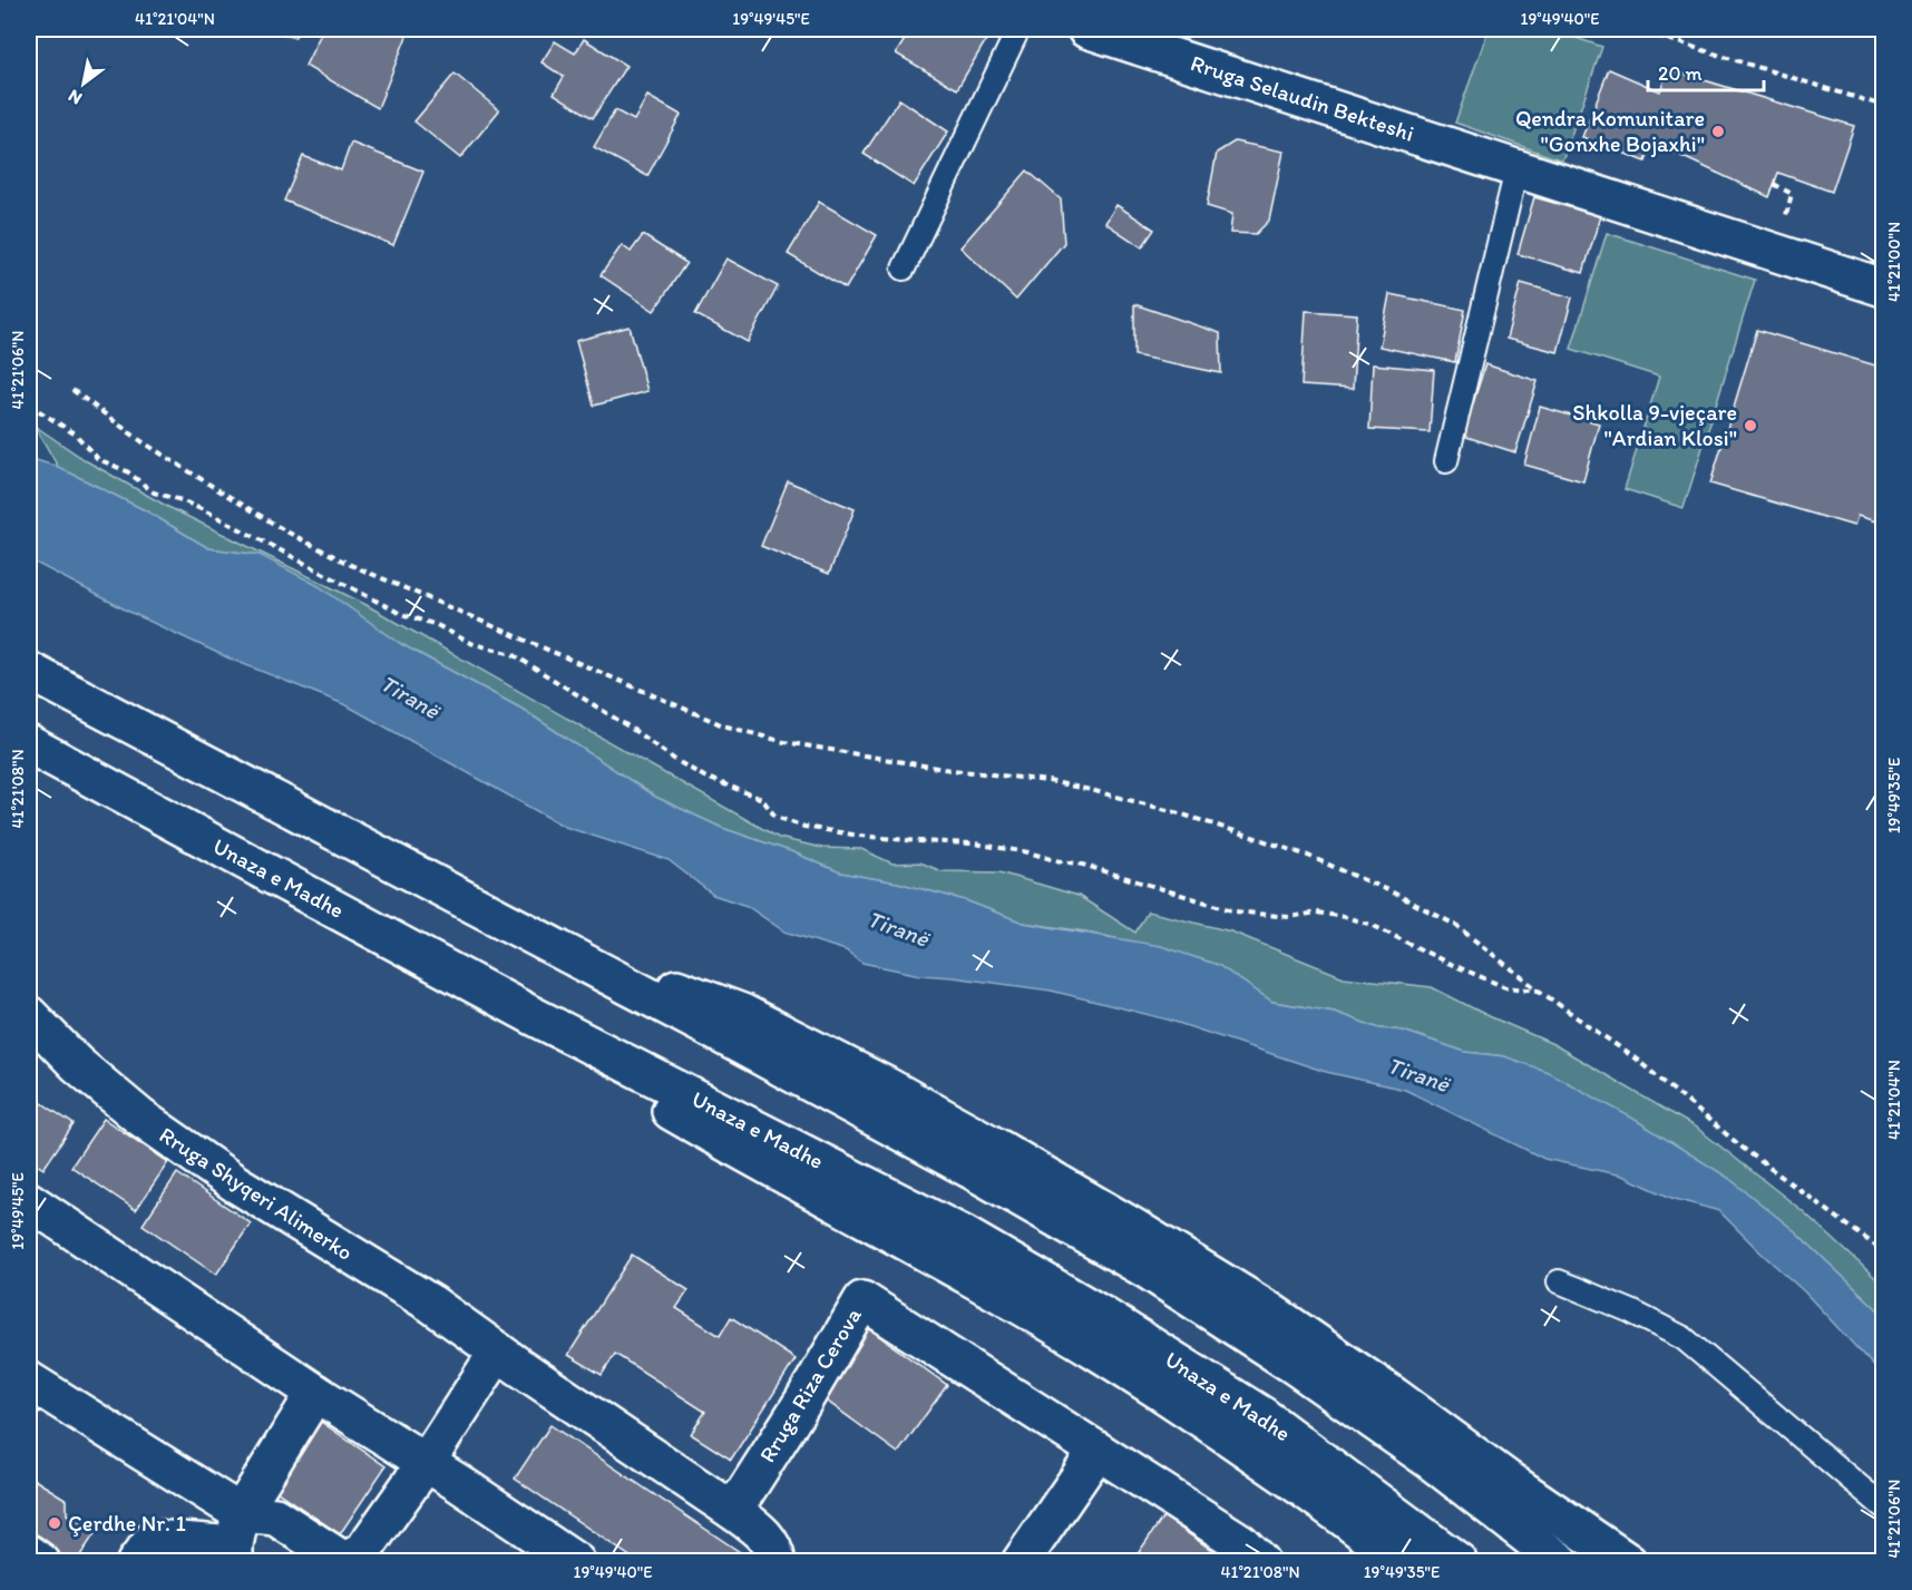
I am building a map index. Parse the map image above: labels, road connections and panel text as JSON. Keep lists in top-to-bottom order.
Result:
{
  "streets": {
    "main road": [
      "Rruga Selaudin Bekteshi",
      "Unaza e Madhe",
      "Rruga Shyqeri Alimerko",
      "Rruga Riza Cerova"
    ]
  },
  "crossings": [
    ["Rruga Shyqeri Alimerko", "Rruga Riza Cerova"]
  ],
  "water": ["Tiranë"],
  "places": ["Qendra Komunitare \"Gonxhe Bojaxhi\"", "Shkolla 9-vjeçare \"Ardian Klosi\"", "Çerdhe Nr. 1"],
  "scale_bar": "20 m",
  "north": "bottom left",
  "coordinates": [
    "41°21'04\"N",
    "19°49'45\"E",
    "19°49'40\"E",
    "41°21'00\"N",
    "41°21'06\"N",
    "41°21'08\"N",
    "19°49'35\"E"
  ]
}
